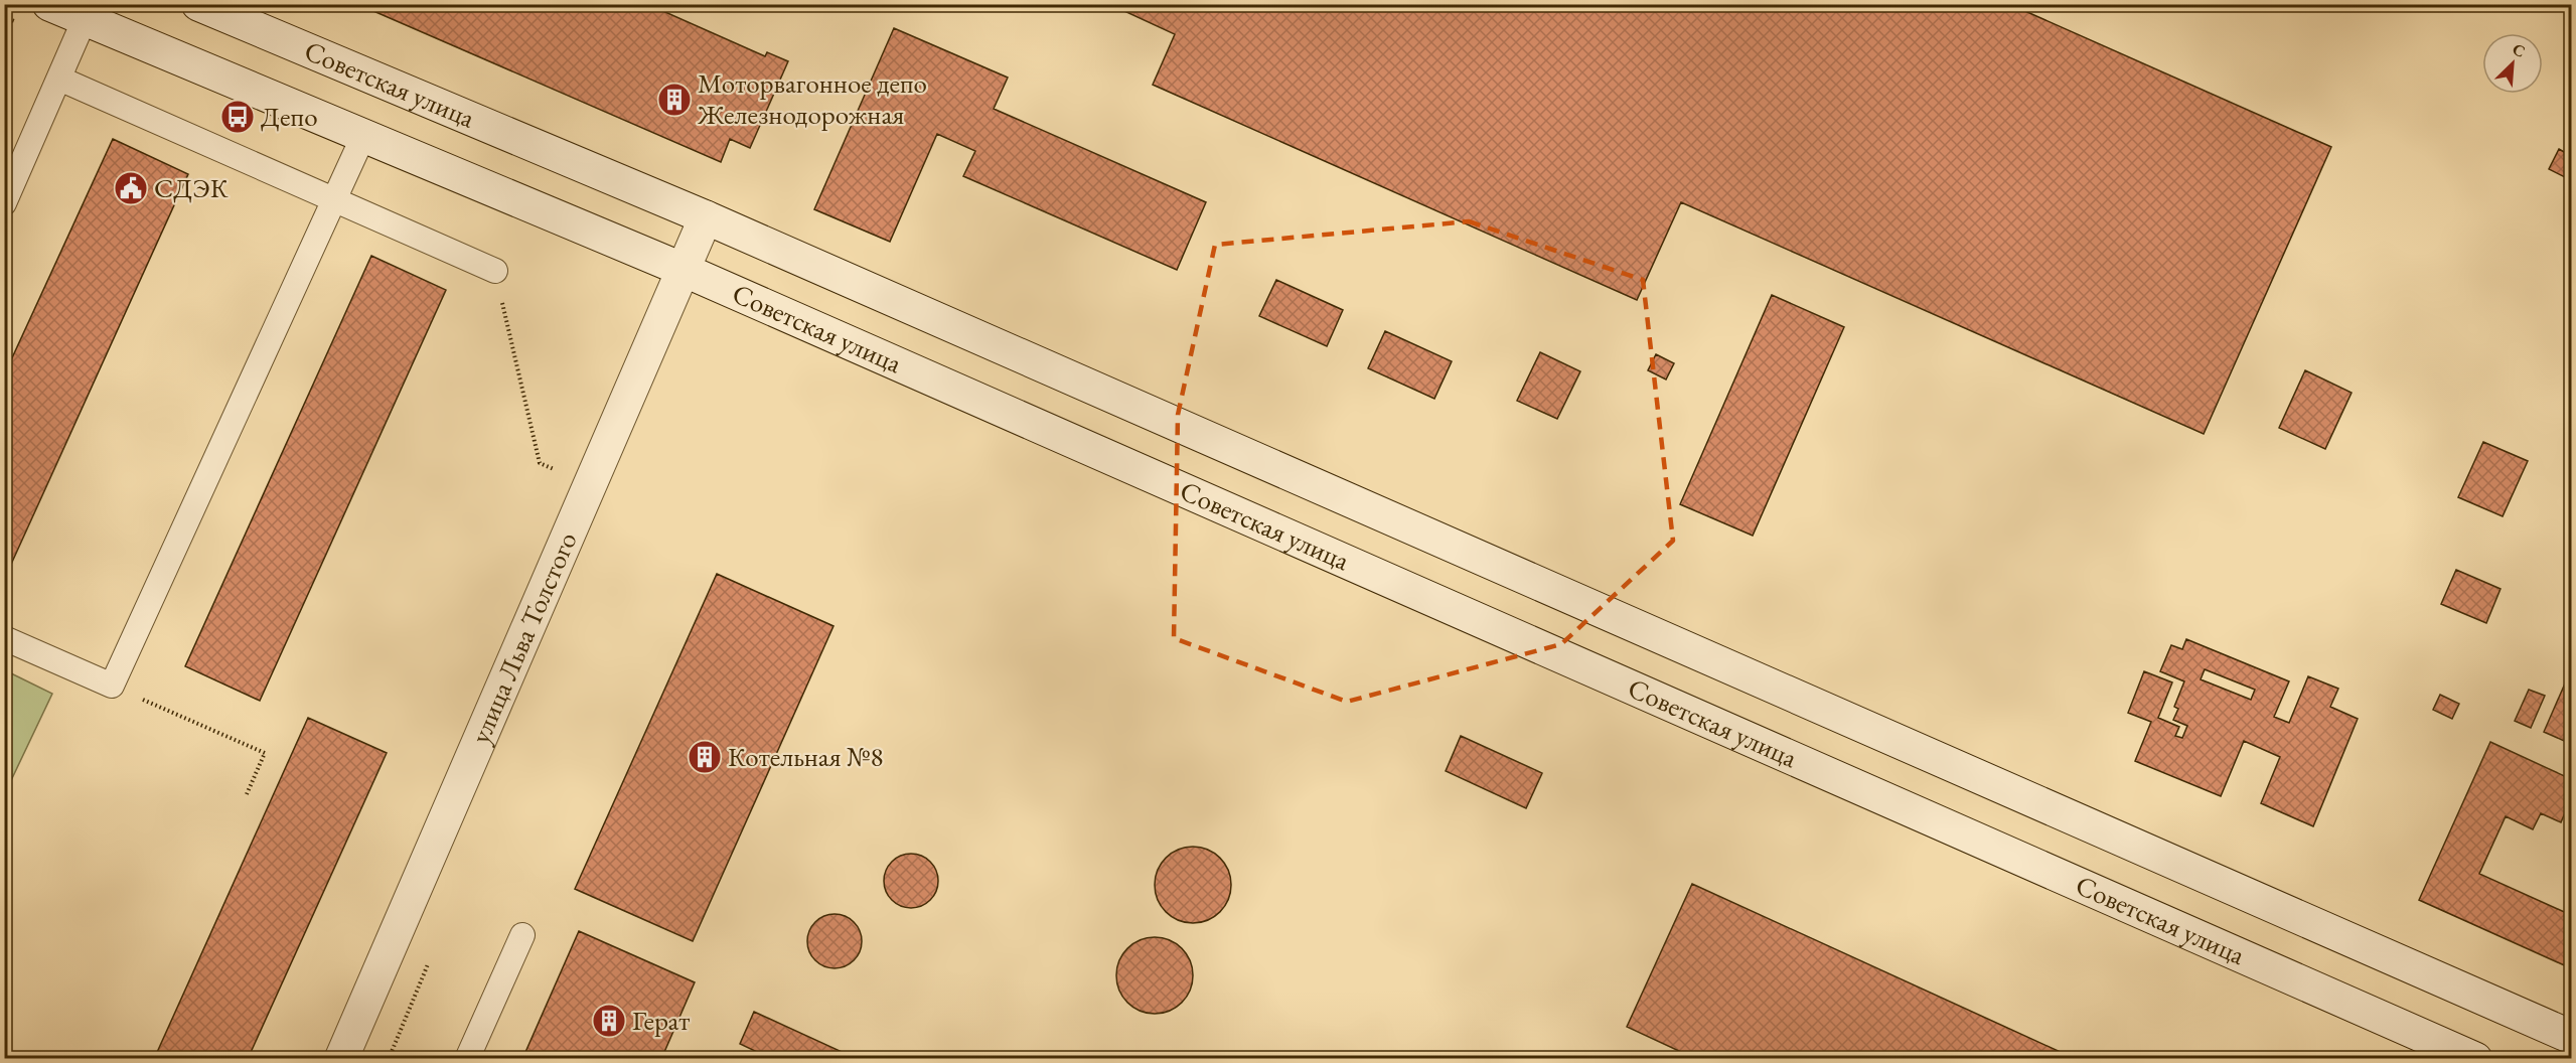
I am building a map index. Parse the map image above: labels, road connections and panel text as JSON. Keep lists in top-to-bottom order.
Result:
{
  "streets": {
    "main road": ["Советская улица", "улица Льва Толстого"]
  },
  "crossings": [
    ["Советская улица", "улица Льва Толстого"]
  ],
  "places": {
    "building": ["Моторвагонное депо Железнодорожная", "Котельная №8", "Герат"],
    "bus stop": ["Депо"],
    "public building": ["СДЭК"]
  },
  "north": "top right"
}
